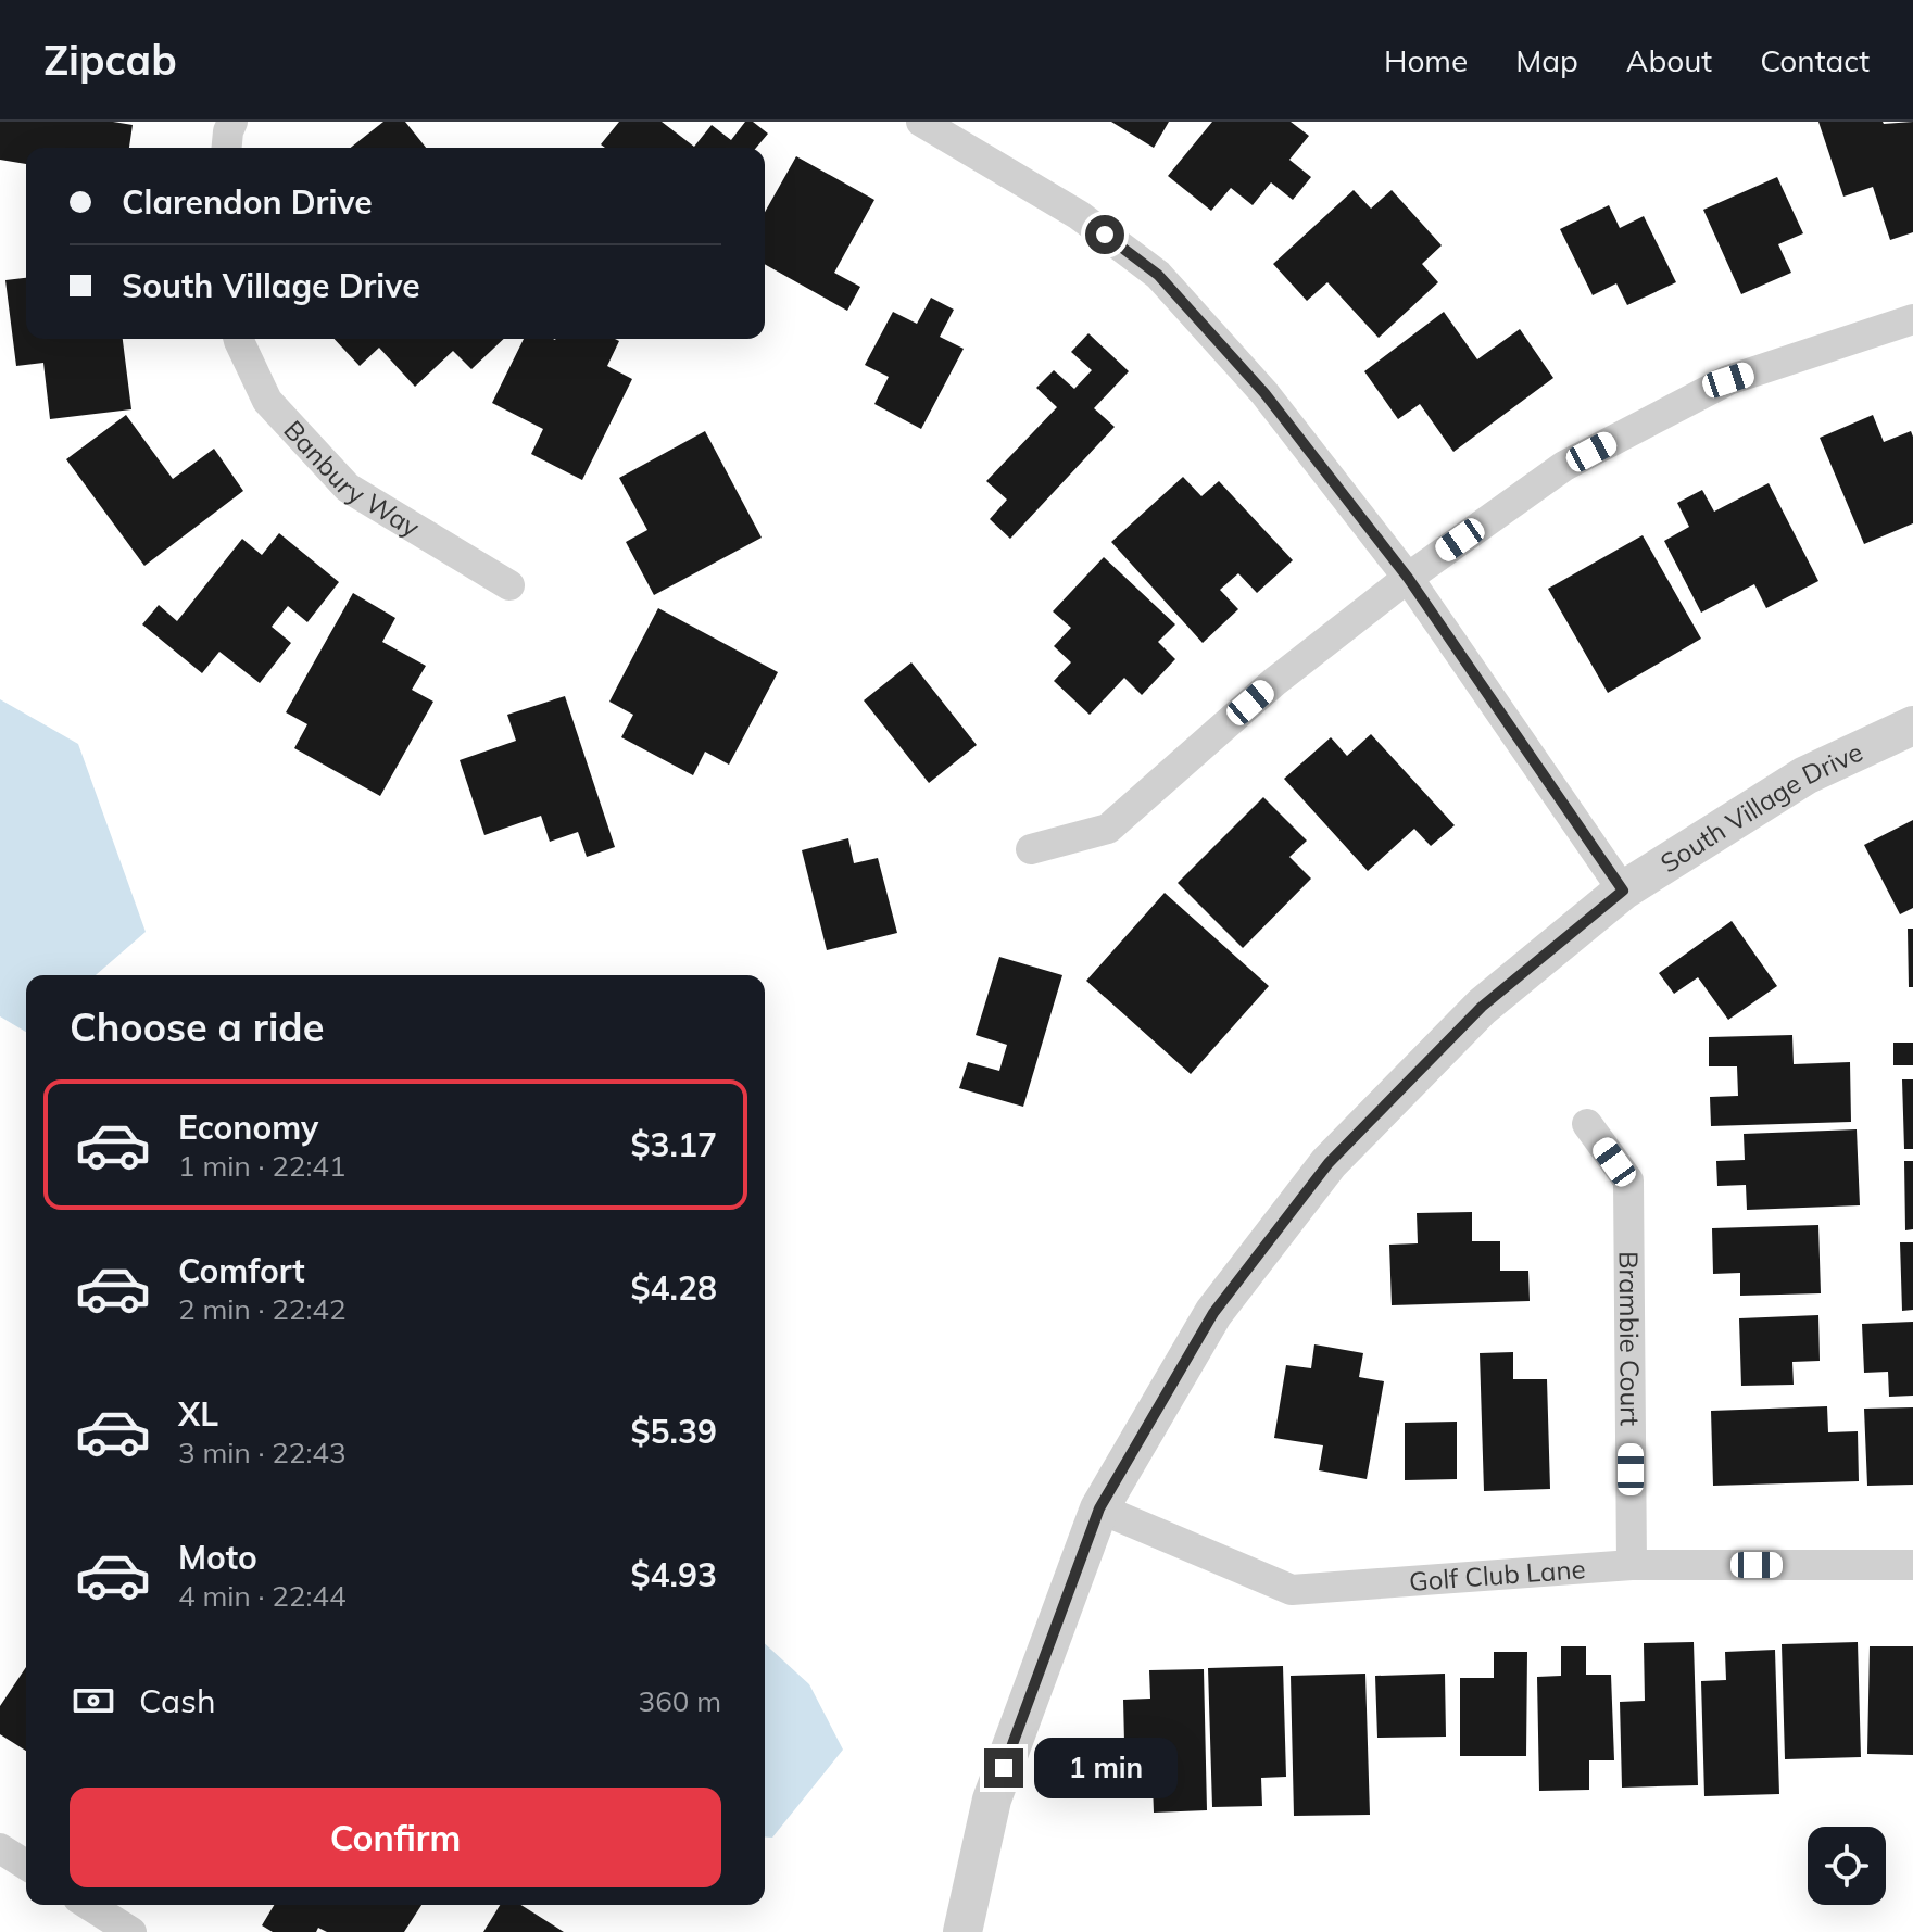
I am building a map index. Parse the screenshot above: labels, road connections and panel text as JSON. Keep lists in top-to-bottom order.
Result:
{
  "streets": {
    "street": [
      "Banbury Way",
      "South Village Drive",
      "Brambie Court",
      "Golf Club Lane"
    ]
  },
  "crossings": [
    ["South Village Drive", "Golf Club Lane"],
    ["Brambie Court", "Golf Club Lane"]
  ],
  "page": {
    "header": "Zipcab",
    "nav": [
      "Home",
      "Map",
      "About",
      "Contact"
    ],
    "banner": ["Clarendon Drive", "South Village Drive"],
    "heading": "Choose a ride",
    "list": [
      {
        "name": "Economy",
        "note": "1 min · 22:41",
        "value": "$3.17"
      },
      {
        "name": "Comfort",
        "note": "2 min · 22:42",
        "value": "$4.28"
      },
      {
        "name": "XL",
        "note": "3 min · 22:43",
        "value": "$5.39"
      },
      {
        "name": "Moto",
        "note": "4 min · 22:44",
        "value": "$4.93"
      }
    ],
    "pay": ["Cash", "360 m"],
    "bubble": "1 min",
    "buttons": "Confirm"
  }
}
